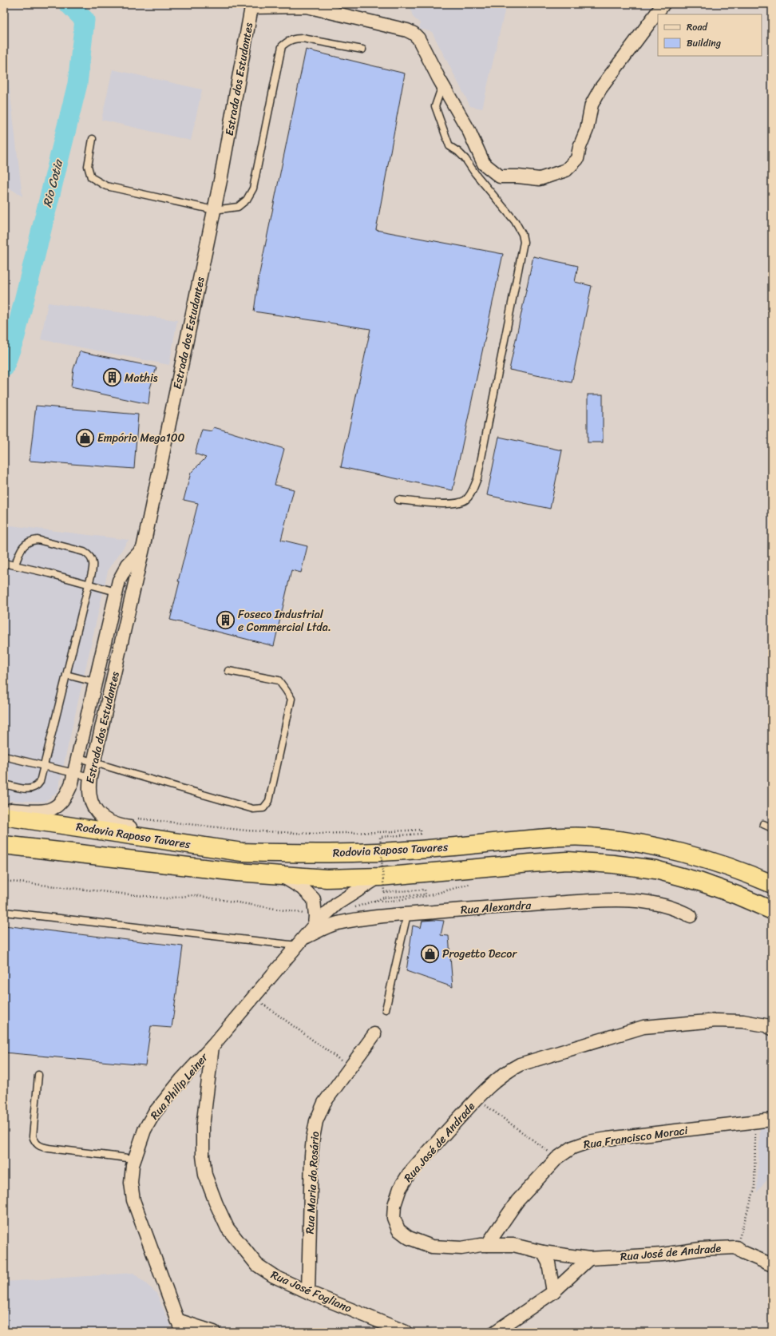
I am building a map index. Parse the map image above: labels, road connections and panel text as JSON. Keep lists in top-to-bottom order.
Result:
{
  "streets": {
    "highway": ["Rodovia Raposo Tavares"],
    "street": [
      "Estrada dos Estudantes",
      "Rua Alexandra",
      "Rua Philip Leiner",
      "Rua Francisco Moraci",
      "Rua José de Andrade",
      "Rua Maria do Rosário",
      "Rua José Fogliano"
    ]
  },
  "crossings": [
    ["Estrada dos Estudantes", "Rodovia Raposo Tavares"],
    ["Rodovia Raposo Tavares", "Rua Philip Leiner"],
    ["Rua Alexandra", "Rua Philip Leiner"],
    ["Rua Philip Leiner", "Rua José Fogliano"],
    ["Rua Francisco Moraci", "Rua José de Andrade"],
    ["Rua Maria do Rosário", "Rua José Fogliano"]
  ],
  "water": ["Rio Cotia"],
  "places": {
    "building": ["Mathis", "Foseco Industrial e Commercial Ltda."],
    "shop": ["Empório Mega100", "Progetto Decor"]
  },
  "legend": ["Road", "Building"]
}
